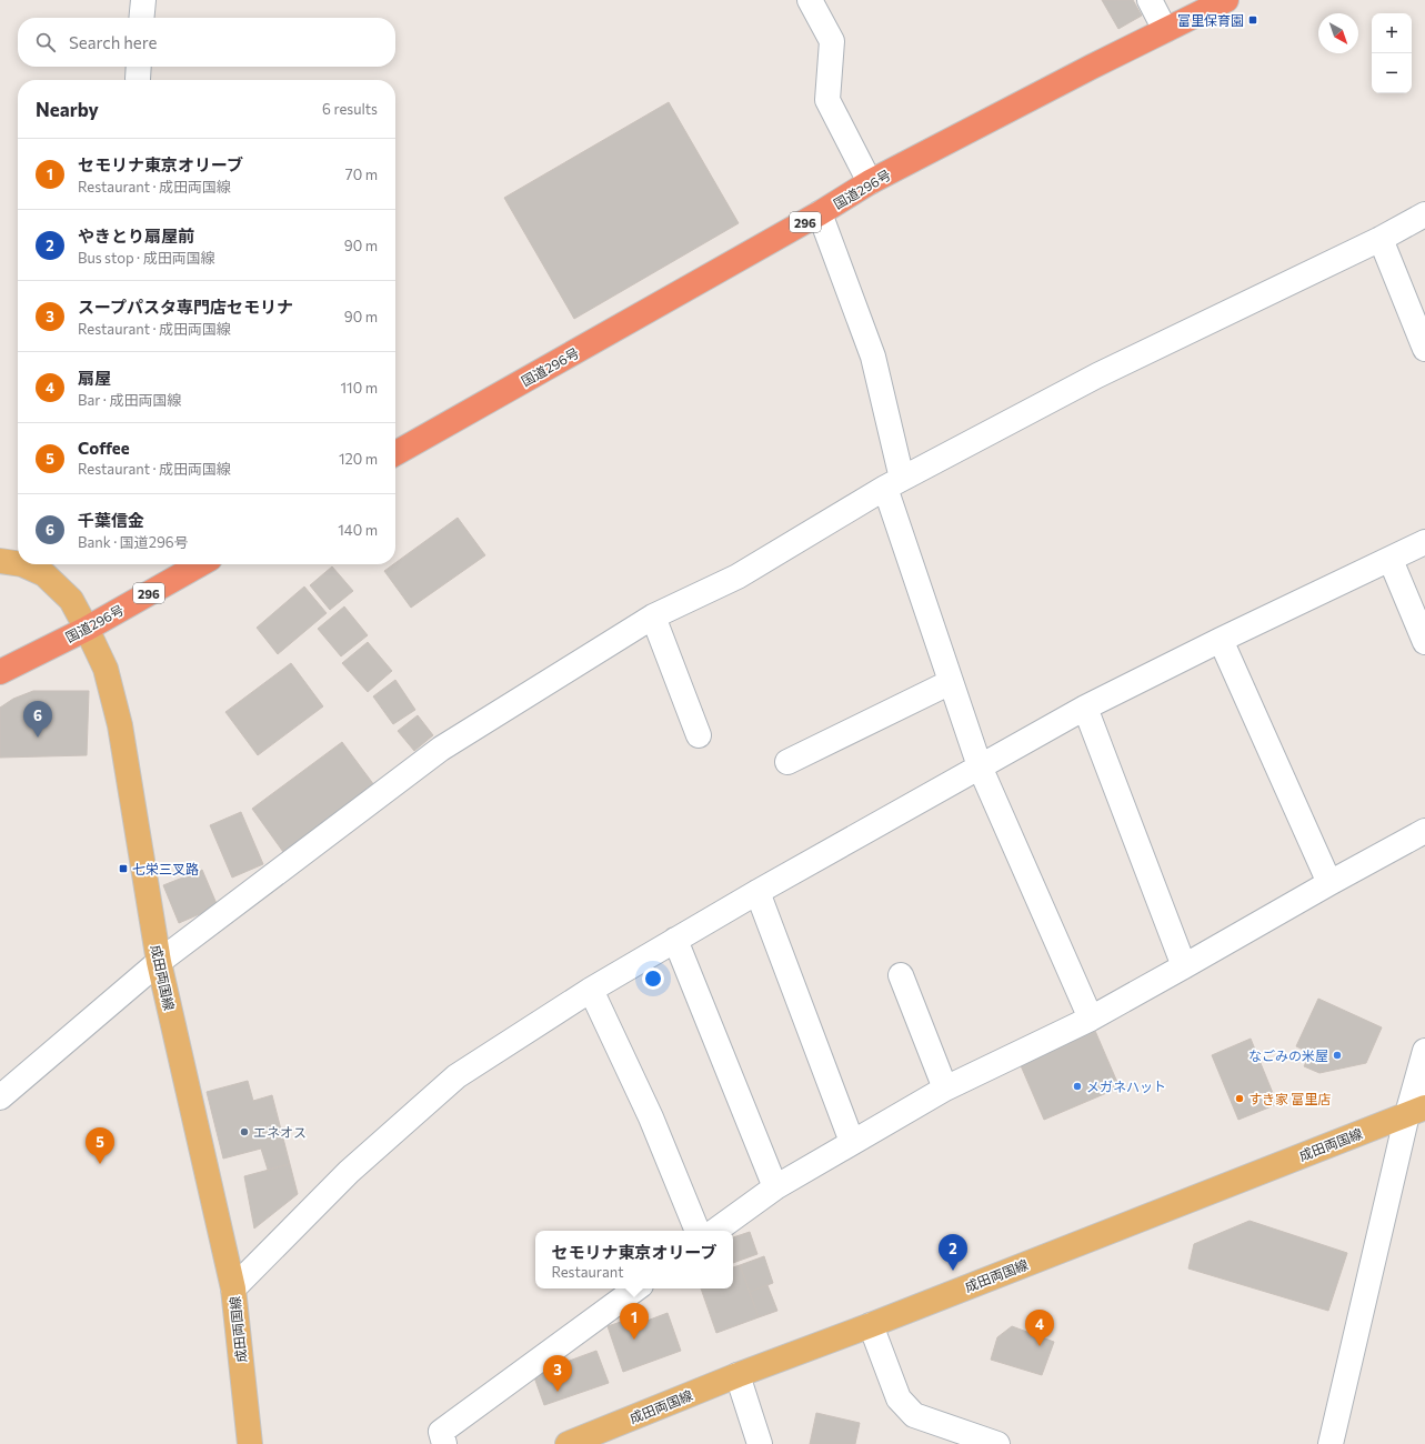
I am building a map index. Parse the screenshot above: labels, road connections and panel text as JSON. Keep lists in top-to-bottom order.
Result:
{
  "streets": {
    "highway": ["国道296号", "296"],
    "main road": ["成田両国線"]
  },
  "crossings": [
    ["国道296号", "成田両国線"]
  ],
  "places": {
    "transit": ["富里保育園", "七栄三叉路"],
    "other": [
      "なごみの米屋",
      "メガネハット",
      "すき家 富里店",
      "エネオス"
    ]
  },
  "north": "bottom right",
  "page": {
    "map_buttons": ["+", "−"],
    "search": "Search here",
    "heading": ["Nearby", "6 results"],
    "list": [
      {
        "mark": "1",
        "name": "セモリナ東京オリーブ",
        "note": "Restaurant · 成田両国線",
        "value": "70 m"
      },
      {
        "mark": "2",
        "name": "やきとり扇屋前",
        "note": "Bus stop · 成田両国線",
        "value": "90 m"
      },
      {
        "mark": "3",
        "name": "スープパスタ専門店セモリナ",
        "note": "Restaurant · 成田両国線",
        "value": "90 m"
      },
      {
        "mark": "4",
        "name": "扇屋",
        "note": "Bar · 成田両国線",
        "value": "110 m"
      },
      {
        "mark": "5",
        "name": "Coffee",
        "note": "Restaurant · 成田両国線",
        "value": "120 m"
      },
      {
        "mark": "6",
        "name": "千葉信金",
        "note": "Bank · 国道296号",
        "value": "140 m"
      }
    ],
    "pins": [
      "6",
      "5",
      "2",
      "1",
      "4",
      "3"
    ],
    "popup": ["セモリナ東京オリーブ", "Restaurant"]
  }
}
